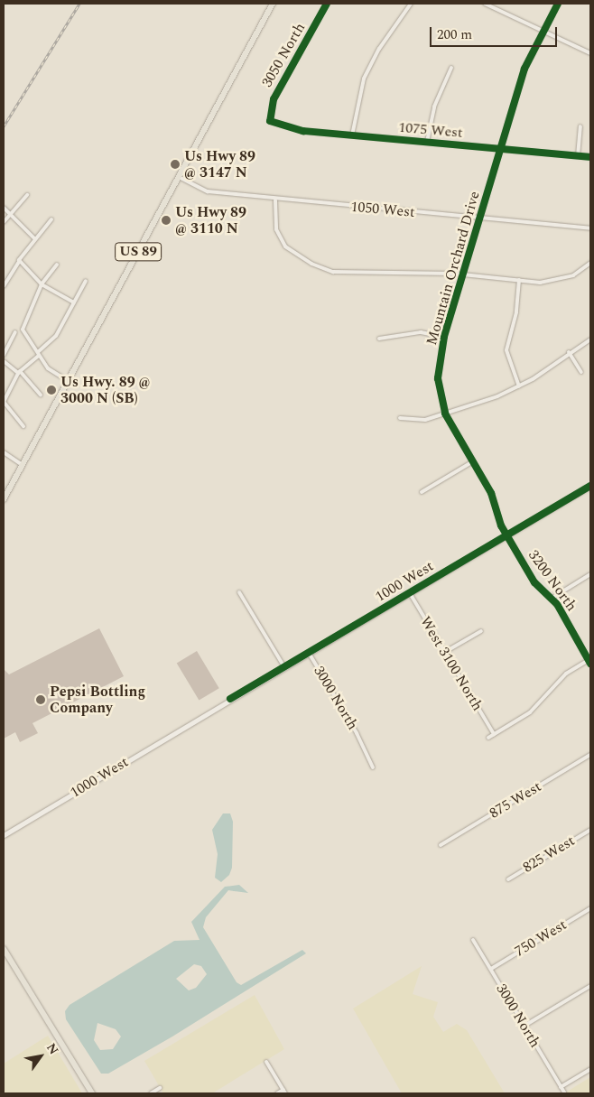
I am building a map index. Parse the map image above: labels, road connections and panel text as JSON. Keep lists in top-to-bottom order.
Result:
{
  "streets": {
    "main road": ["US 89"],
    "street": [
      "3050 North",
      "1075 West",
      "1050 West",
      "Mountain Orchard Drive",
      "3200 North",
      "1000 West",
      "West 3100 North",
      "3000 North",
      "875 West",
      "825 West",
      "750 West"
    ]
  },
  "crossings": [
    ["3050 North", "1075 West"],
    ["1075 West", "Mountain Orchard Drive"],
    ["1050 West", "US 89"],
    ["1050 West", "Mountain Orchard Drive"],
    ["Mountain Orchard Drive", "3200 North"],
    ["Mountain Orchard Drive", "1000 West"],
    ["3200 North", "1000 West"],
    ["1000 West", "West 3100 North"],
    ["1000 West", "3000 North"],
    ["3000 North", "750 West"]
  ],
  "places": [
    "Us Hwy 89 @ 3147 N",
    "Us Hwy 89 @ 3110 N",
    "Us Hwy. 89 @ 3000 N (SB)",
    "Pepsi Bottling Company"
  ],
  "scale_bar": "200 m",
  "north": "top right"
}
